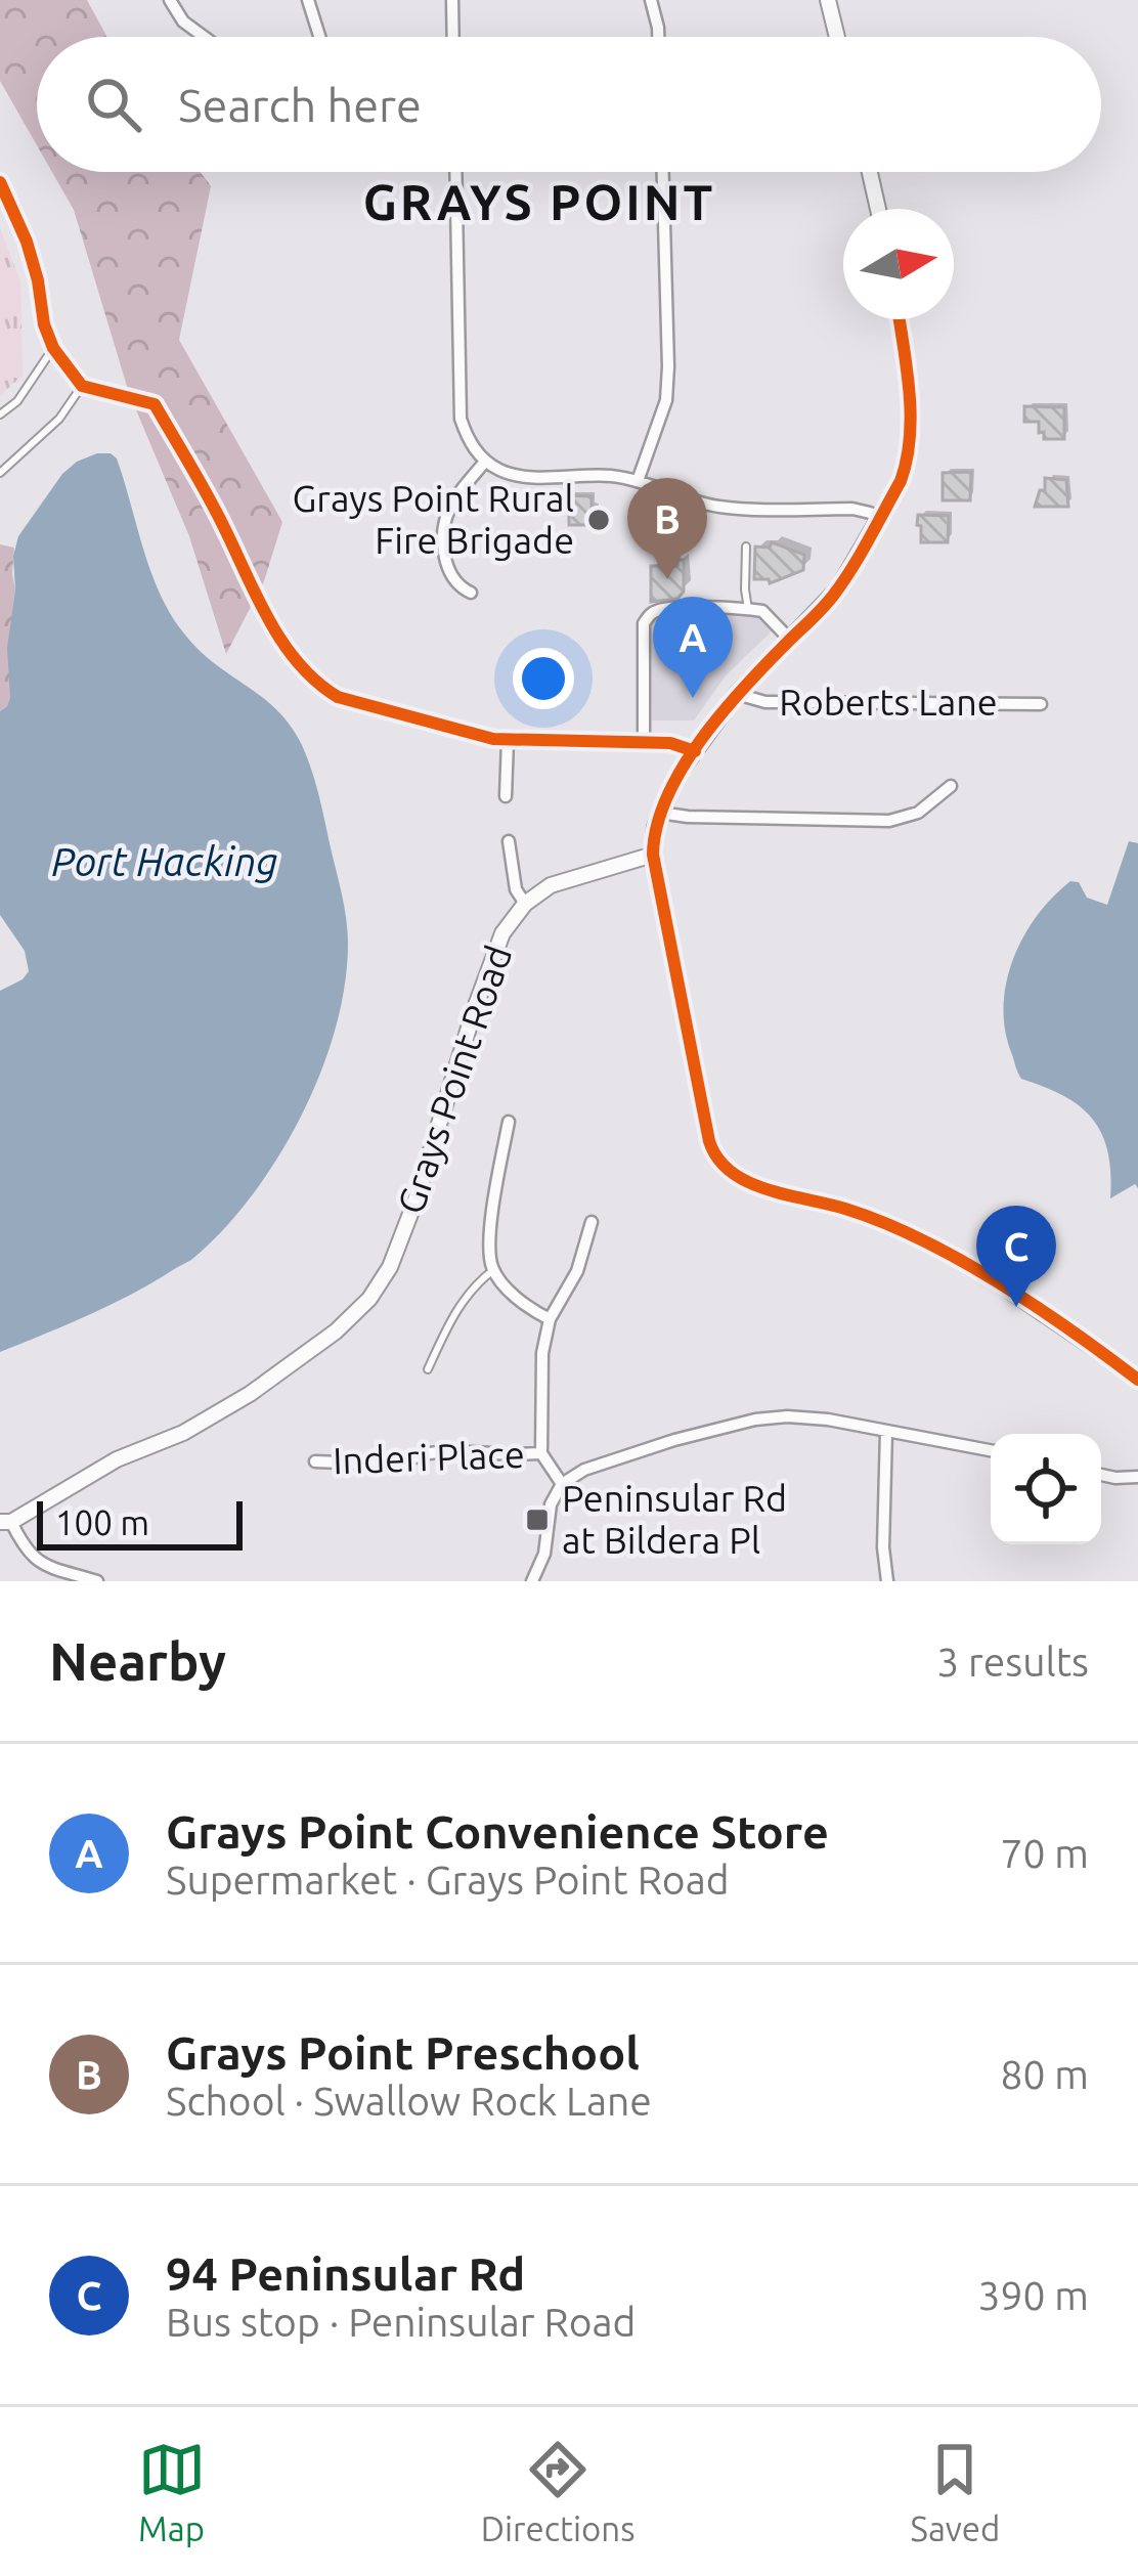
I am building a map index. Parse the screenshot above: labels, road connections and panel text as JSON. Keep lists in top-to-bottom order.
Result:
{
  "streets": {
    "street": ["Roberts Lane", "Grays Point Road", "Inderi Place"]
  },
  "districts": ["GRAYS POINT"],
  "water": ["Port Hacking"],
  "places": {
    "other": ["Grays Point Rural Fire Brigade"],
    "transit": ["Peninsular Rd at Bildera Pl"]
  },
  "scale_bar": "100 m",
  "north": "right",
  "page": {
    "search": "Search here",
    "pins": ["B", "A", "C"],
    "scale": "100 m",
    "heading": ["Nearby", "3 results"],
    "list": [
      {
        "mark": "A",
        "name": "Grays Point Convenience Store",
        "note": "Supermarket · Grays Point Road",
        "value": "70 m"
      },
      {
        "mark": "B",
        "name": "Grays Point Preschool",
        "note": "School · Swallow Rock Lane",
        "value": "80 m"
      },
      {
        "mark": "C",
        "name": "94 Peninsular Rd",
        "note": "Bus stop · Peninsular Road",
        "value": "390 m"
      }
    ],
    "nav": ["Map", "Directions", "Saved"]
  }
}
